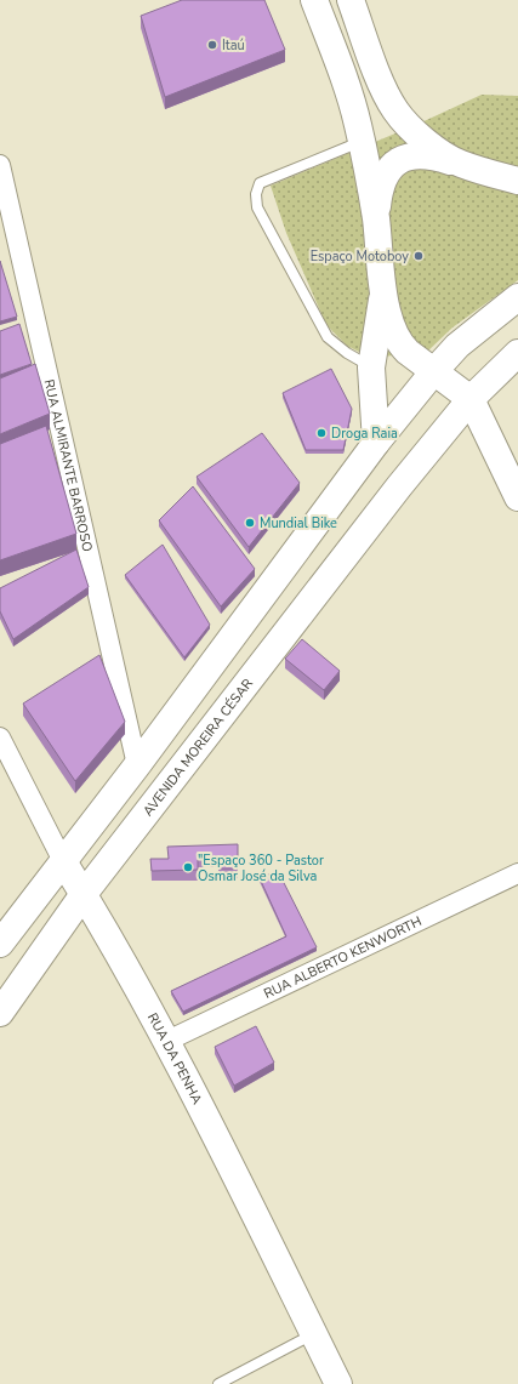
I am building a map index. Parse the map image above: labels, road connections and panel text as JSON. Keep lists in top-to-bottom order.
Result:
{
  "streets": {
    "main road": ["AVENIDA MOREIRA CÉSAR", "RUA DA PENHA"],
    "street": ["RUA ALMIRANTE BARROSO", "RUA ALBERTO KENWORTH"]
  },
  "crossings": [
    ["AVENIDA MOREIRA CÉSAR", "RUA DA PENHA"],
    ["RUA ALBERTO KENWORTH", "RUA DA PENHA"]
  ],
  "places": [
    "Itaú",
    "Espaço Motoboy",
    "Droga Raia",
    "Mundial Bike",
    "\"Espaço 360 - Pastor Osmar José da Silva"
  ]
}
